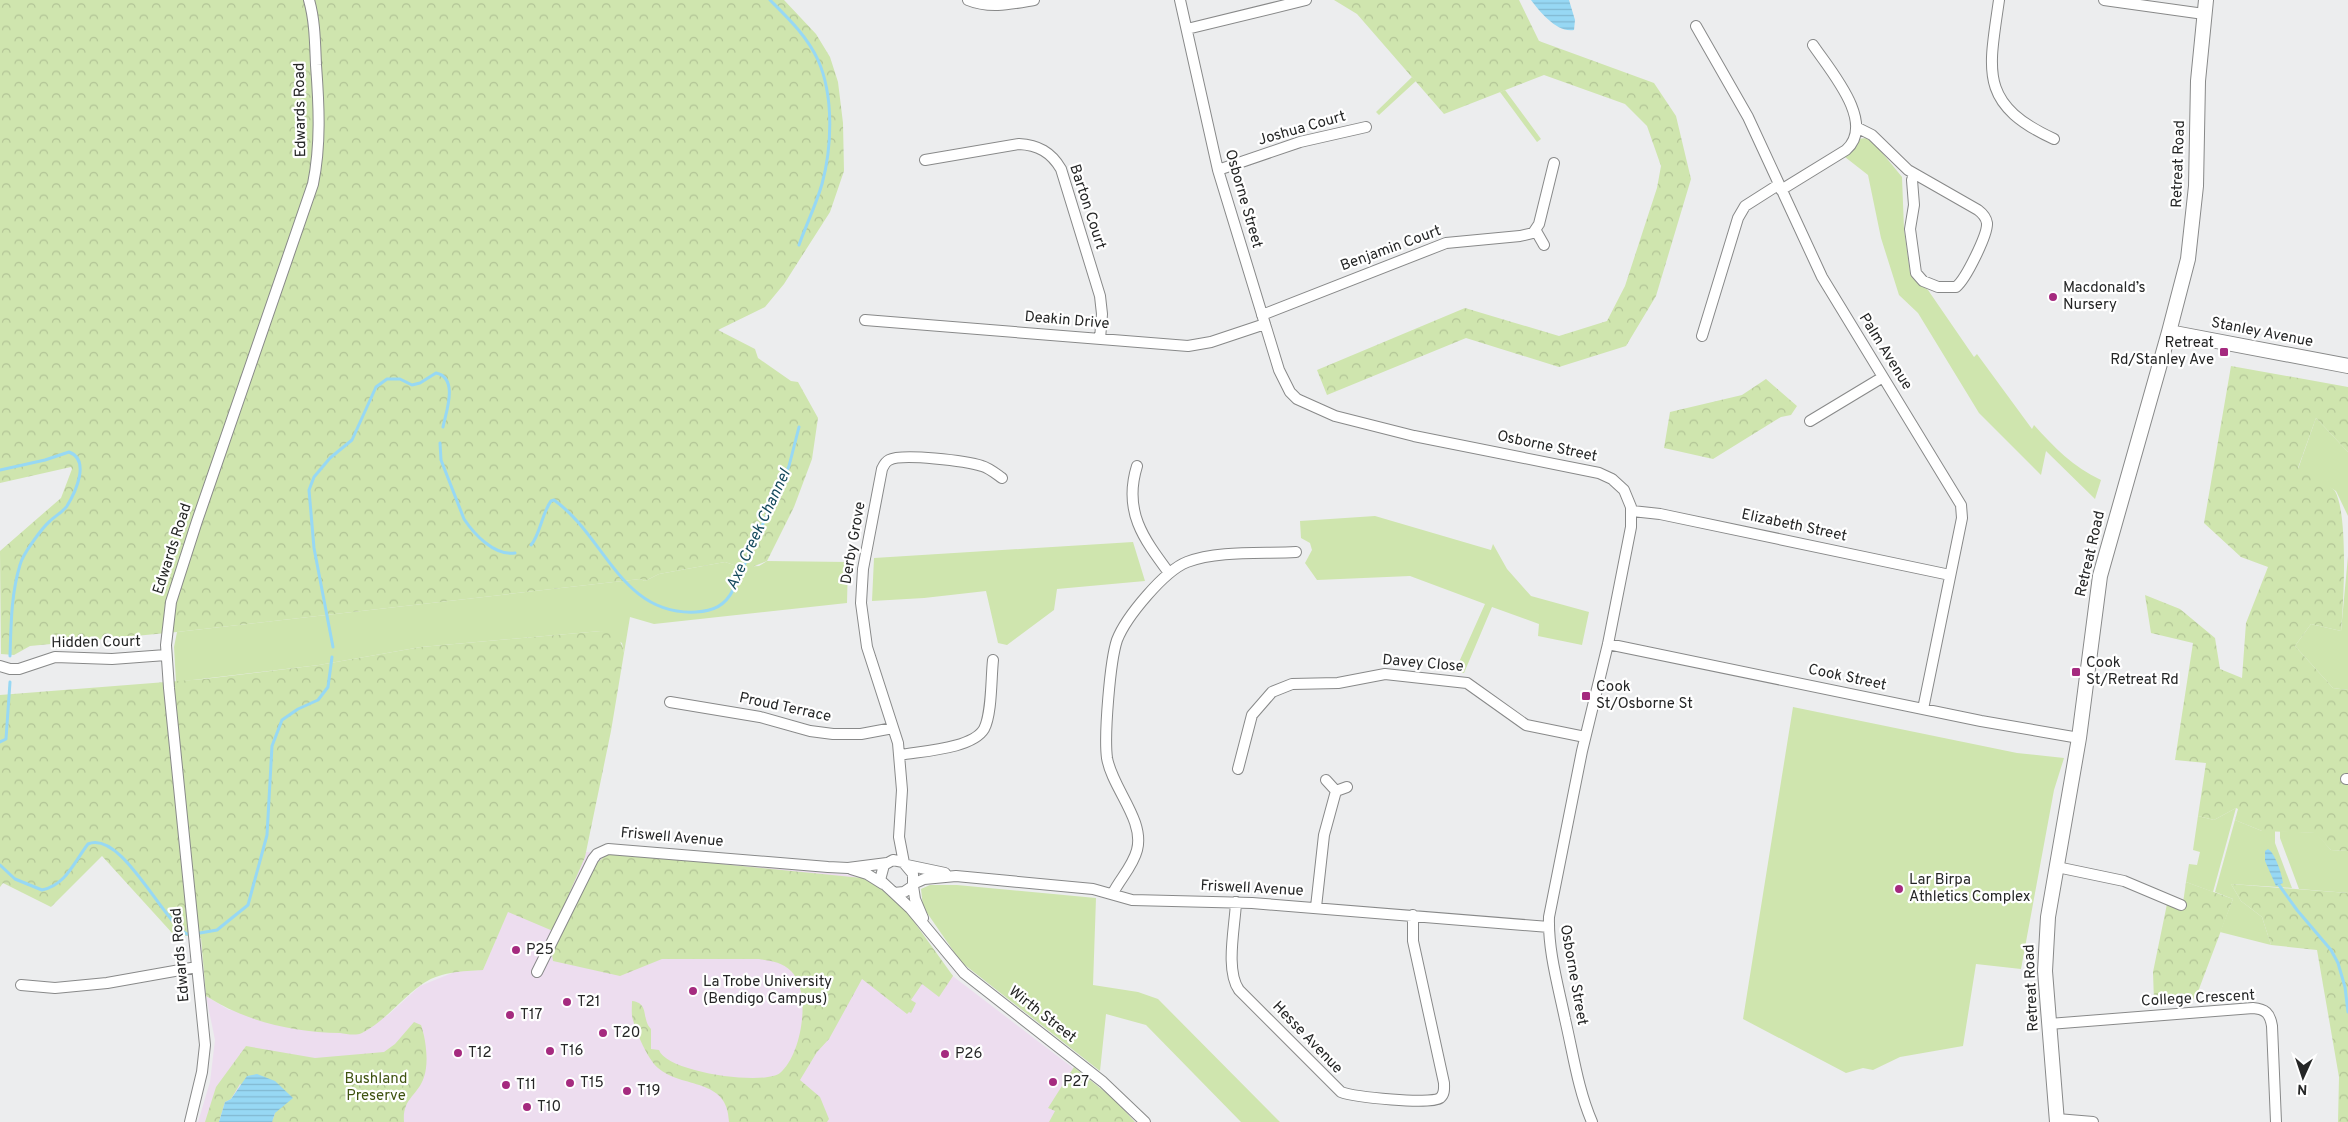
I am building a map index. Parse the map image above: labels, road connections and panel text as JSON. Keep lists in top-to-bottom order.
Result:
{
  "streets": {
    "street": [
      "Edwards Road",
      "Joshua Court",
      "Retreat Road",
      "Osborne Street",
      "Barton Court",
      "Benjamin Court",
      "Deakin Drive",
      "Stanley Avenue",
      "Palm Avenue",
      "Elizabeth Street",
      "Derby Grove",
      "Hidden Court",
      "Davey Close",
      "Cook Street",
      "Proud Terrace",
      "Friswell Avenue",
      "College Crescent",
      "Wirth Street",
      "Hesse Avenue"
    ]
  },
  "crossings": [
    ["Edwards Road", "Hidden Court"],
    ["Joshua Court", "Osborne Street"],
    ["Retreat Road", "Stanley Avenue"],
    ["Retreat Road", "Cook Street"],
    ["Retreat Road", "College Crescent"],
    ["Osborne Street", "Benjamin Court"],
    ["Osborne Street", "Deakin Drive"],
    ["Osborne Street", "Elizabeth Street"],
    ["Osborne Street", "Davey Close"],
    ["Osborne Street", "Cook Street"],
    ["Osborne Street", "Friswell Avenue"],
    ["Barton Court", "Deakin Drive"],
    ["Benjamin Court", "Deakin Drive"],
    ["Palm Avenue", "Elizabeth Street"],
    ["Palm Avenue", "Cook Street"],
    ["Derby Grove", "Proud Terrace"],
    ["Derby Grove", "Friswell Avenue"],
    ["Derby Grove", "Wirth Street"],
    ["Friswell Avenue", "Wirth Street"],
    ["Friswell Avenue", "Hesse Avenue"]
  ],
  "water": ["Axe Creek Channel"],
  "parks": ["Bushland Preserve"],
  "places": {
    "other": [
      "Macdonald’s Nursery",
      "Lar Birpa Athletics Complex",
      "P25",
      "La Trobe University (Bendigo Campus)",
      "T21",
      "T17",
      "T20",
      "T16",
      "T12",
      "P26",
      "P27",
      "T15",
      "T11",
      "T19",
      "T10"
    ],
    "transit": ["Retreat Rd/Stanley Ave", "Cook St/Retreat Rd", "Cook St/Osborne St"]
  },
  "north": "bottom"
}
